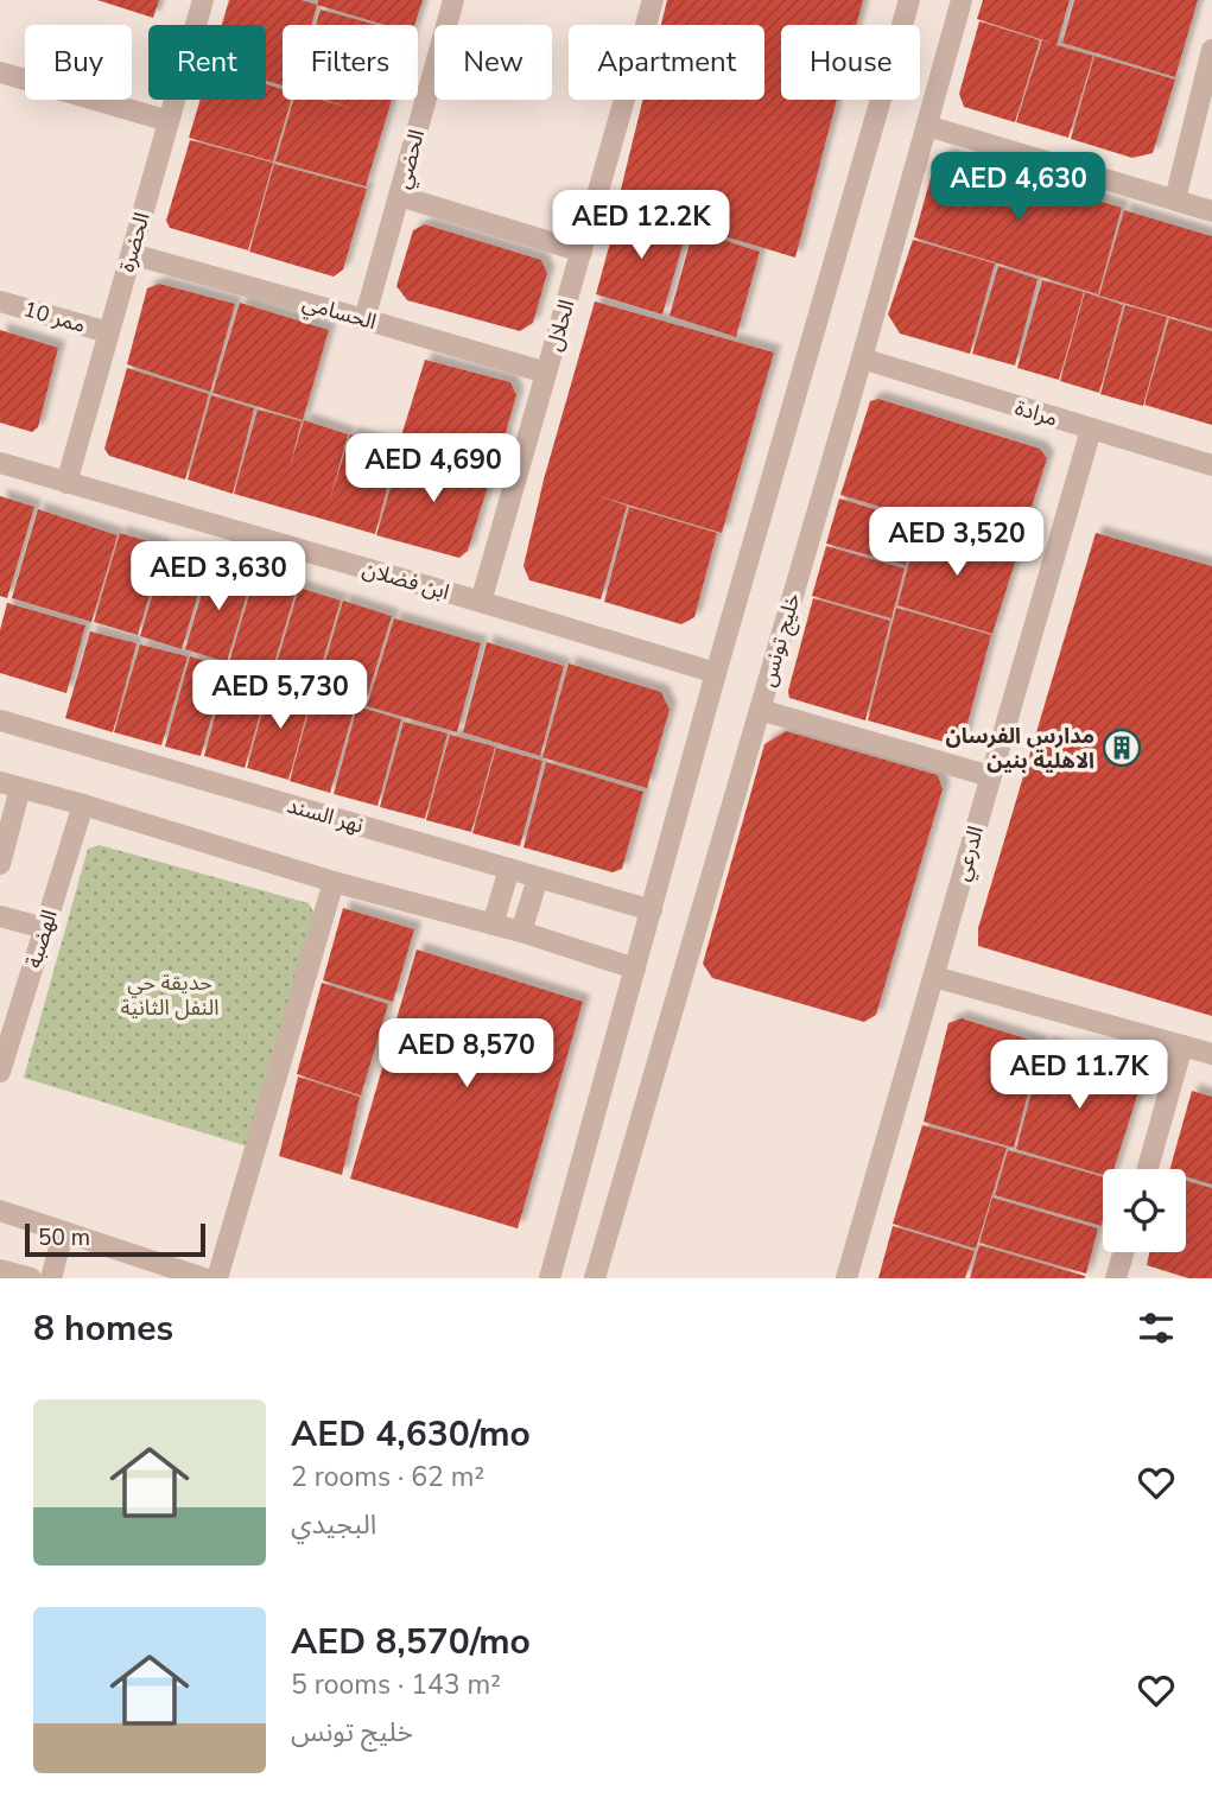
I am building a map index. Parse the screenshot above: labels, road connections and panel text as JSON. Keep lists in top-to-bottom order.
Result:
{
  "streets": {
    "street": [
      "الحضي",
      "الحضرة",
      "الحسامي",
      "ممر 10",
      "الحلال",
      "مرادة",
      "ابن فضلان",
      "خليج تونس",
      "نهر السند",
      "الدرعي",
      "الهضبة"
    ]
  },
  "crossings": [
    ["الحضي", "الحسامي"],
    ["الحضرة", "الحسامي"],
    ["الحضرة", "ممر 10"],
    ["الحضرة", "ابن فضلان"],
    ["الحسامي", "الحلال"],
    ["الحلال", "ابن فضلان"],
    ["مرادة", "خليج تونس"],
    ["مرادة", "الدرعي"]
  ],
  "parks": ["حديقة حي النفل الثانية"],
  "places": {
    "building": ["مدارس الفرسان الاهلية بنين"]
  },
  "scale_bar": "50 m",
  "page": {
    "chip": [
      "Buy",
      "Rent",
      "Filters",
      "New",
      "Apartment",
      "House"
    ],
    "price": [
      "AED 4,630",
      "AED 12.2K",
      "AED 4,690",
      "AED 3,520",
      "AED 3,630",
      "AED 5,730",
      "AED 8,570",
      "AED 11.7K"
    ],
    "scale": "50 m",
    "heading": "8 homes",
    "list": [
      {
        "name": "AED 4,630/mo",
        "note": "2 rooms · 62 m² · البجيدي"
      },
      {
        "name": "AED 8,570/mo",
        "note": "5 rooms · 143 m² · خليج تونس"
      }
    ]
  }
}
